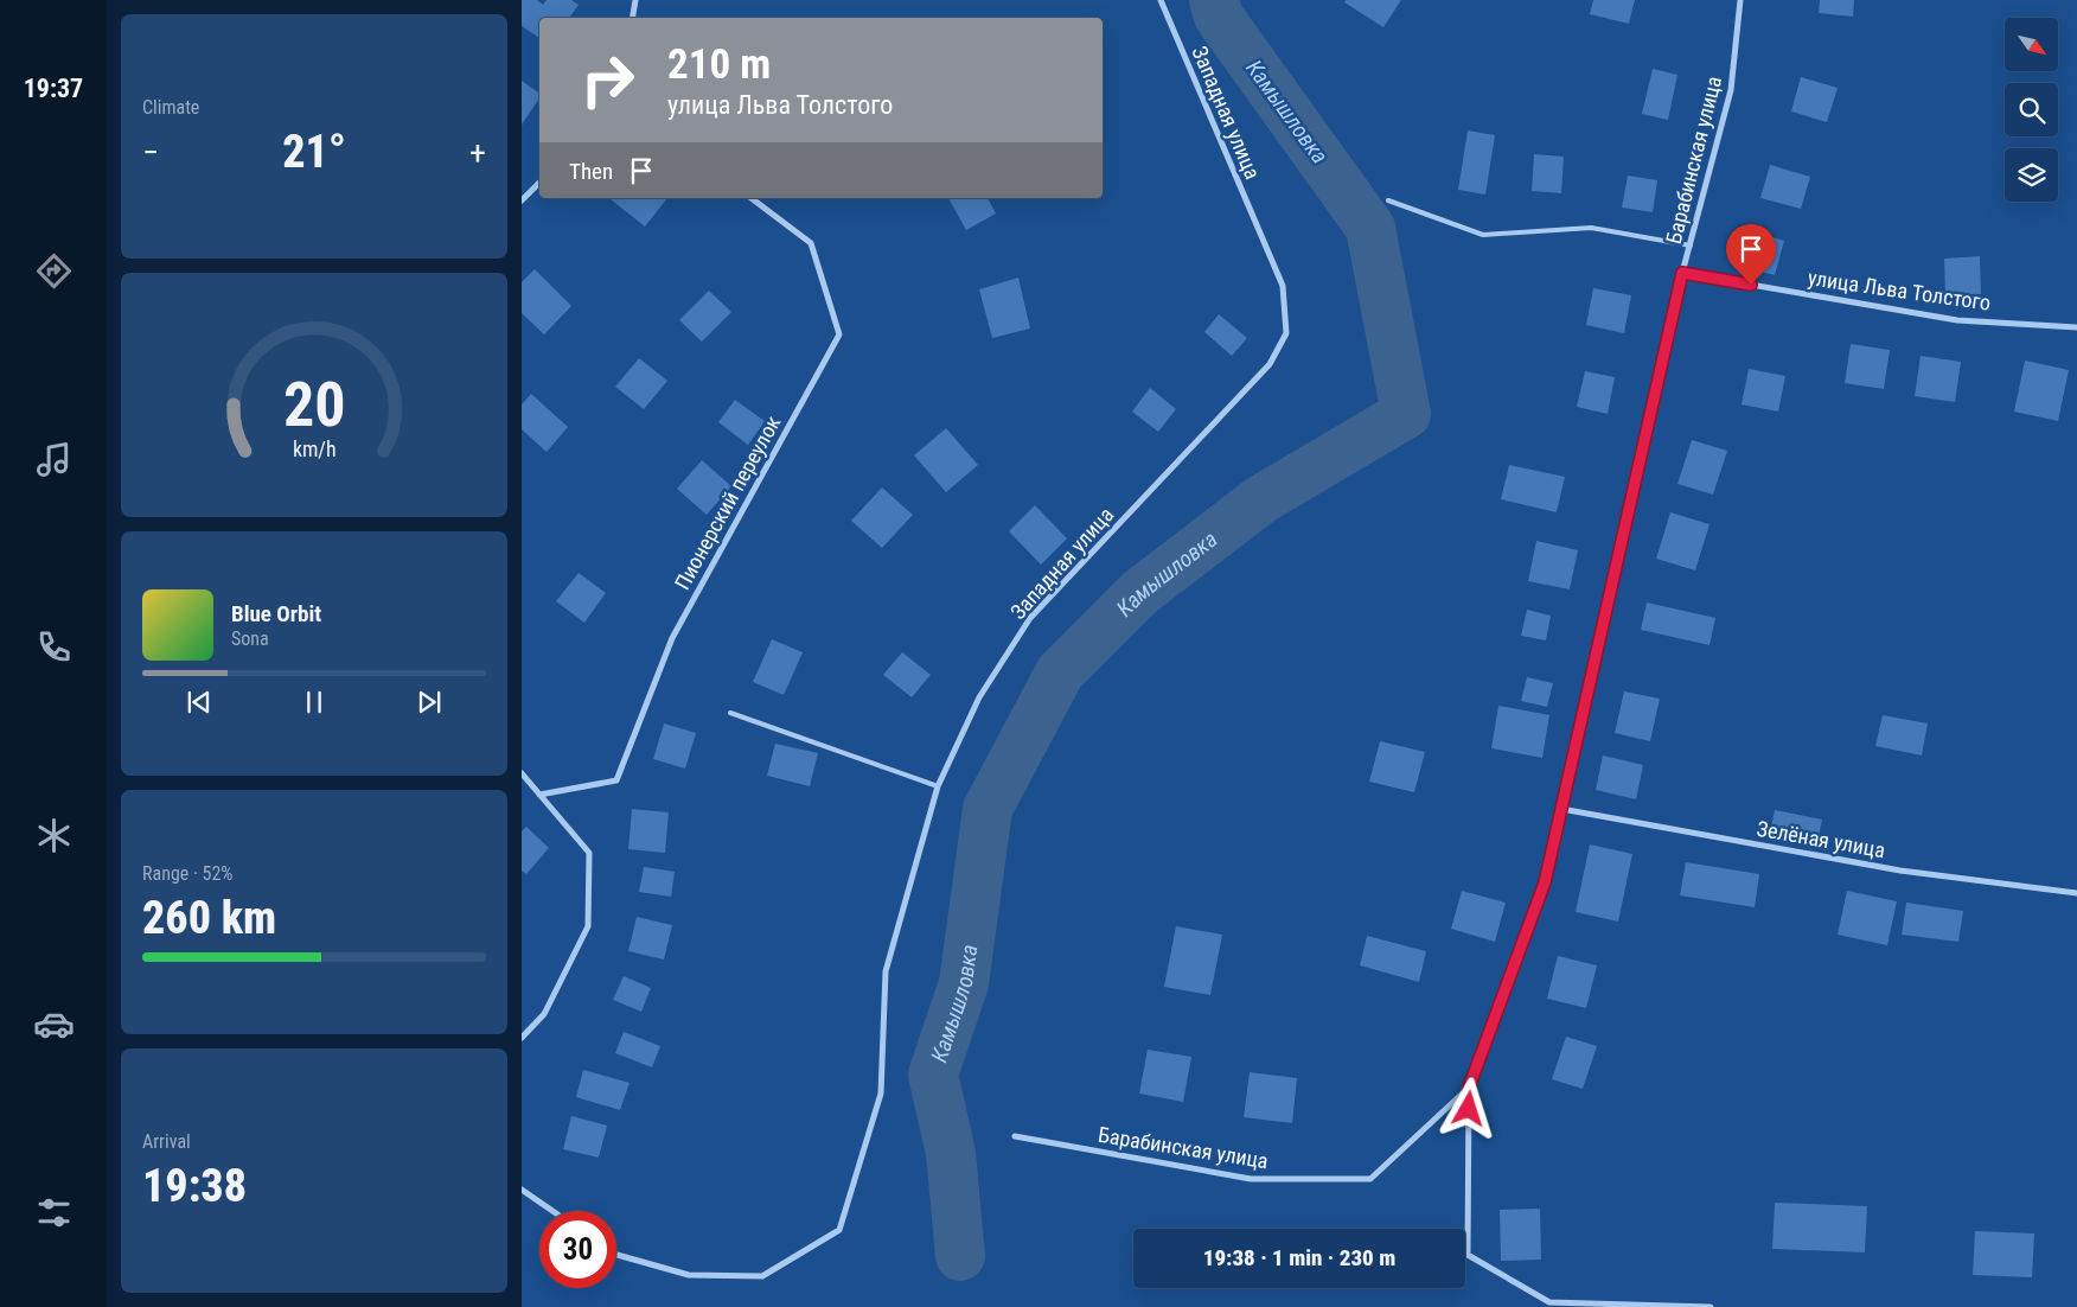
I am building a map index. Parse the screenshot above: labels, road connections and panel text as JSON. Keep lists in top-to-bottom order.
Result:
{
  "streets": {
    "street": [
      "Западная улица",
      "Барабинская улица",
      "улица Льва Толстого",
      "Пионерский переулок",
      "Зелёная улица"
    ]
  },
  "crossings": [
    ["Барабинская улица", "улица Льва Толстого"],
    ["Барабинская улица", "Зелёная улица"]
  ],
  "water": ["Камышловка"],
  "north": "bottom right",
  "page": {
    "tabs": "19:37",
    "tile": [
      "Climate",
      ["Range · 52%", "260 km"],
      ["Arrival", "19:38"]
    ],
    "turn": ["210 m", "улица Льва Толстого"],
    "heat": ["−", "21°", "+"],
    "then": "Then",
    "song": ["Blue Orbit", "Sona"],
    "limit": "30",
    "trip": "19:38 · 1 min · 230 m",
    "gauge": ["20", "km/h"]
  }
}
